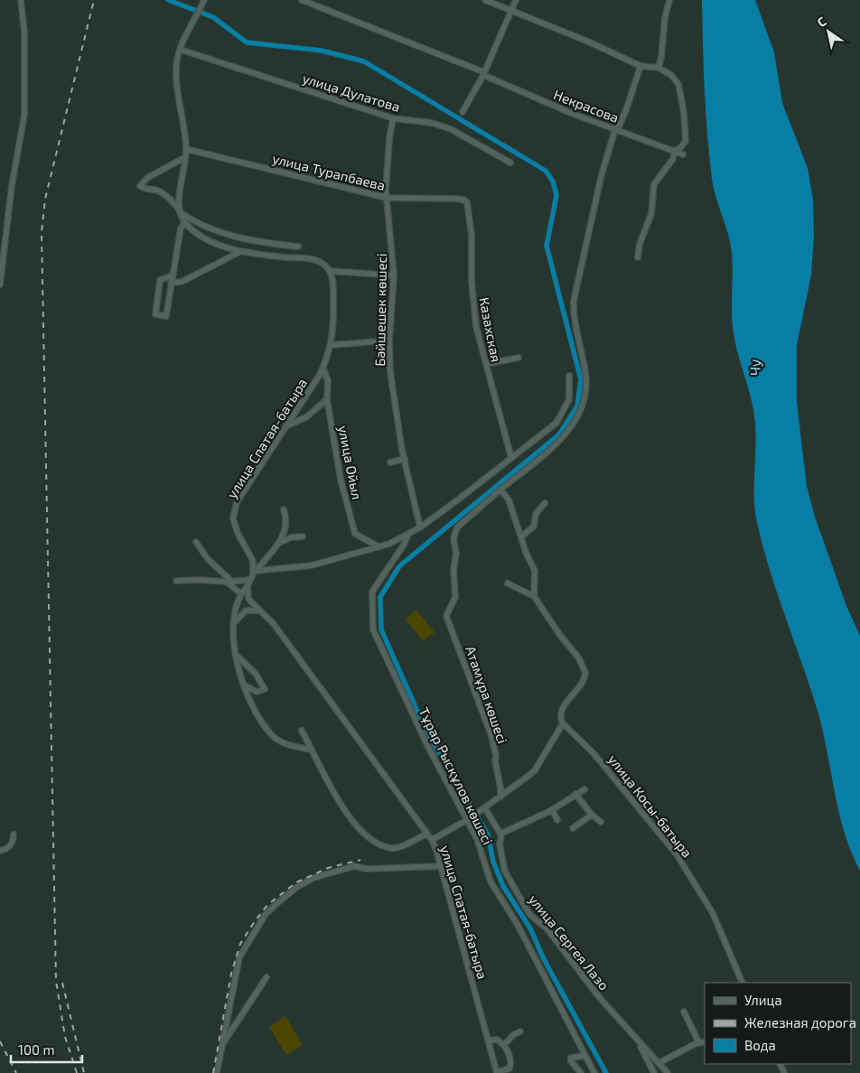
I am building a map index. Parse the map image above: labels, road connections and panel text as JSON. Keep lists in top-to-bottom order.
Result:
{
  "streets": {
    "street": [
      "улица Дулатова",
      "Некрасова",
      "улица Турапбаева",
      "Бәйшешек көшесі",
      "Казахская",
      "улица Спатая-батыра",
      "улица Ойыл",
      "Атамұра көшесі",
      "Тұрар Рысқұлов көшесі",
      "улица Косы-батыра",
      "улица Сергея Лазо"
    ]
  },
  "crossings": [
    ["улица Дулатова", "Бәйшешек көшесі"],
    ["улица Турапбаева", "Бәйшешек көшесі"],
    ["улица Турапбаева", "Казахская"],
    ["улица Спатая-батыра", "улица Ойыл"]
  ],
  "water": ["Чу"],
  "legend": ["Улица", "Железная дорога", "Вода"],
  "scale_bar": "100 m",
  "north": "top left"
}
